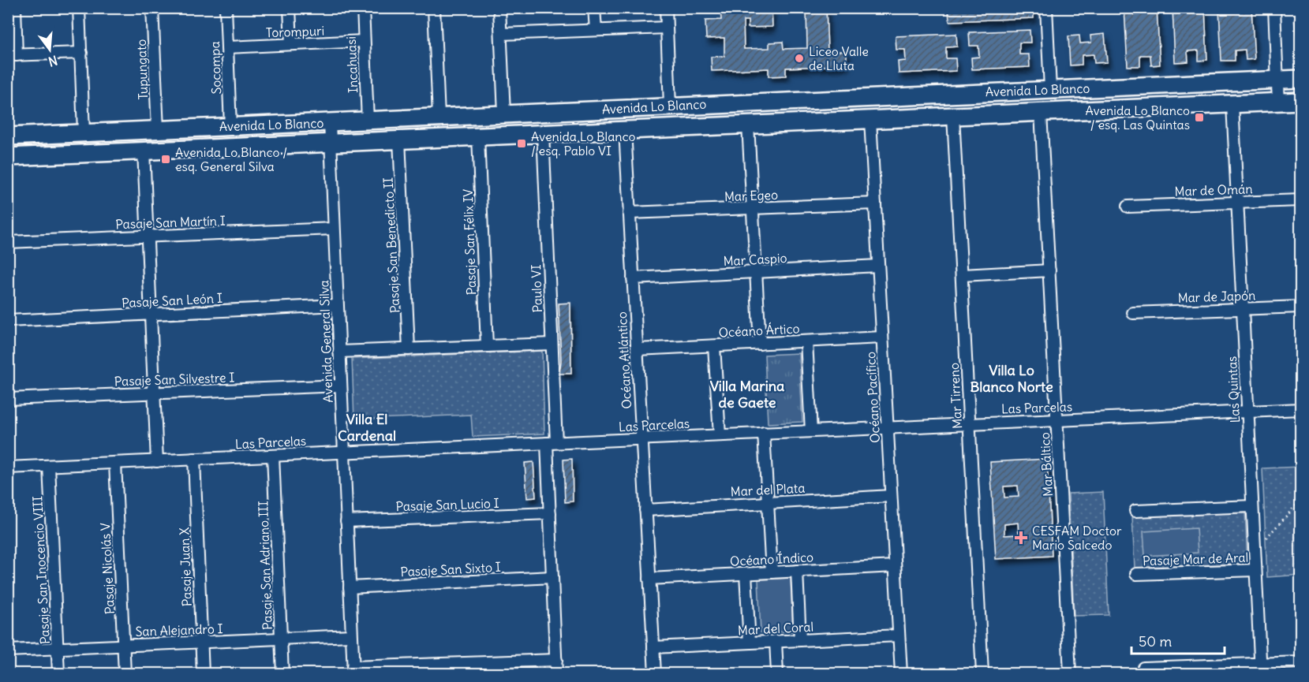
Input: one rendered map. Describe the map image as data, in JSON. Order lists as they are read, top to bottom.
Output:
{
  "streets": {
    "main road": ["Avenida Lo Blanco"],
    "street": [
      "Torompuri",
      "Incahuasi",
      "Socompa",
      "Tupungato",
      "Mar de Omán",
      "Mar Egeo",
      "Pasaje San Martín I",
      "Pasaje San Félix IV",
      "Pasaje San Benedicto II",
      "Mar Caspio",
      "Paulo VI",
      "Mar de Japón",
      "Pasaje San León I",
      "Océano Ártico",
      "Avenida General Silva",
      "Océano Atlántico",
      "Pasaje San Silvestre I",
      "Las Quintas",
      "Mar Tirreno",
      "Océano Pacífico",
      "Las Parcelas",
      "Mar Báltico",
      "Mar del Plata",
      "Pasaje San Lucio I",
      "Océano Índico",
      "Pasaje Mar de Aral",
      "Pasaje San Adriano III",
      "Pasaje Juan X",
      "Pasaje Nicolás V",
      "Pasaje San Sixto I",
      "Pasaje San Inocencio VIII",
      "Mar del Coral",
      "San Alejandro I"
    ]
  },
  "crossings": [
    ["Torompuri", "Incahuasi"],
    ["Torompuri", "Socompa"],
    ["Incahuasi", "Avenida Lo Blanco"],
    ["Socompa", "Avenida Lo Blanco"],
    ["Tupungato", "Avenida Lo Blanco"],
    ["Avenida Lo Blanco", "Pasaje San Félix IV"],
    ["Avenida Lo Blanco", "Pasaje San Benedicto II"],
    ["Avenida Lo Blanco", "Paulo VI"],
    ["Avenida Lo Blanco", "Avenida General Silva"],
    ["Avenida Lo Blanco", "Océano Atlántico"],
    ["Avenida Lo Blanco", "Las Quintas"],
    ["Avenida Lo Blanco", "Mar Tirreno"],
    ["Avenida Lo Blanco", "Océano Pacífico"],
    ["Avenida Lo Blanco", "Mar Báltico"],
    ["Mar de Omán", "Las Quintas"],
    ["Mar Egeo", "Océano Atlántico"],
    ["Mar Egeo", "Océano Pacífico"],
    ["Pasaje San Martín I", "Avenida General Silva"],
    ["Mar Caspio", "Océano Atlántico"],
    ["Mar Caspio", "Océano Pacífico"],
    ["Paulo VI", "Las Parcelas"],
    ["Paulo VI", "Pasaje San Lucio I"],
    ["Paulo VI", "Pasaje San Sixto I"],
    ["Mar de Japón", "Las Quintas"],
    ["Pasaje San León I", "Avenida General Silva"],
    ["Océano Ártico", "Océano Atlántico"],
    ["Océano Ártico", "Océano Pacífico"],
    ["Avenida General Silva", "Pasaje San Silvestre I"],
    ["Avenida General Silva", "Las Parcelas"],
    ["Avenida General Silva", "Pasaje San Lucio I"],
    ["Avenida General Silva", "Pasaje San Sixto I"],
    ["Avenida General Silva", "San Alejandro I"],
    ["Océano Atlántico", "Las Parcelas"],
    ["Océano Atlántico", "Mar del Plata"],
    ["Océano Atlántico", "Océano Índico"],
    ["Océano Atlántico", "Mar del Coral"],
    ["Las Quintas", "Las Parcelas"],
    ["Las Quintas", "Pasaje Mar de Aral"],
    ["Mar Tirreno", "Las Parcelas"],
    ["Océano Pacífico", "Las Parcelas"],
    ["Océano Pacífico", "Mar del Plata"],
    ["Océano Pacífico", "Océano Índico"],
    ["Océano Pacífico", "Mar del Coral"],
    ["Las Parcelas", "Mar Báltico"],
    ["Las Parcelas", "Pasaje San Adriano III"],
    ["Las Parcelas", "Pasaje Juan X"],
    ["Las Parcelas", "Pasaje Nicolás V"],
    ["Las Parcelas", "Pasaje San Inocencio VIII"],
    ["Pasaje San Adriano III", "San Alejandro I"],
    ["Pasaje Juan X", "San Alejandro I"],
    ["Pasaje Nicolás V", "San Alejandro I"],
    ["Pasaje San Inocencio VIII", "San Alejandro I"]
  ],
  "districts": ["Villa Lo Blanco Norte", "Villa Marina de Gaete", "Villa El Cardenal"],
  "places": {
    "other": ["Liceo Valle de Lluta"],
    "transit": ["Avenida Lo Blanco / esq. Las Quintas", "Avenida Lo Blanco / esq. Pablo VI", "Avenida Lo Blanco / esq. General Silva"],
    "health": ["CESFAM Doctor Mario Salcedo"]
  },
  "scale_bar": "50 m",
  "north": "bottom"
}
